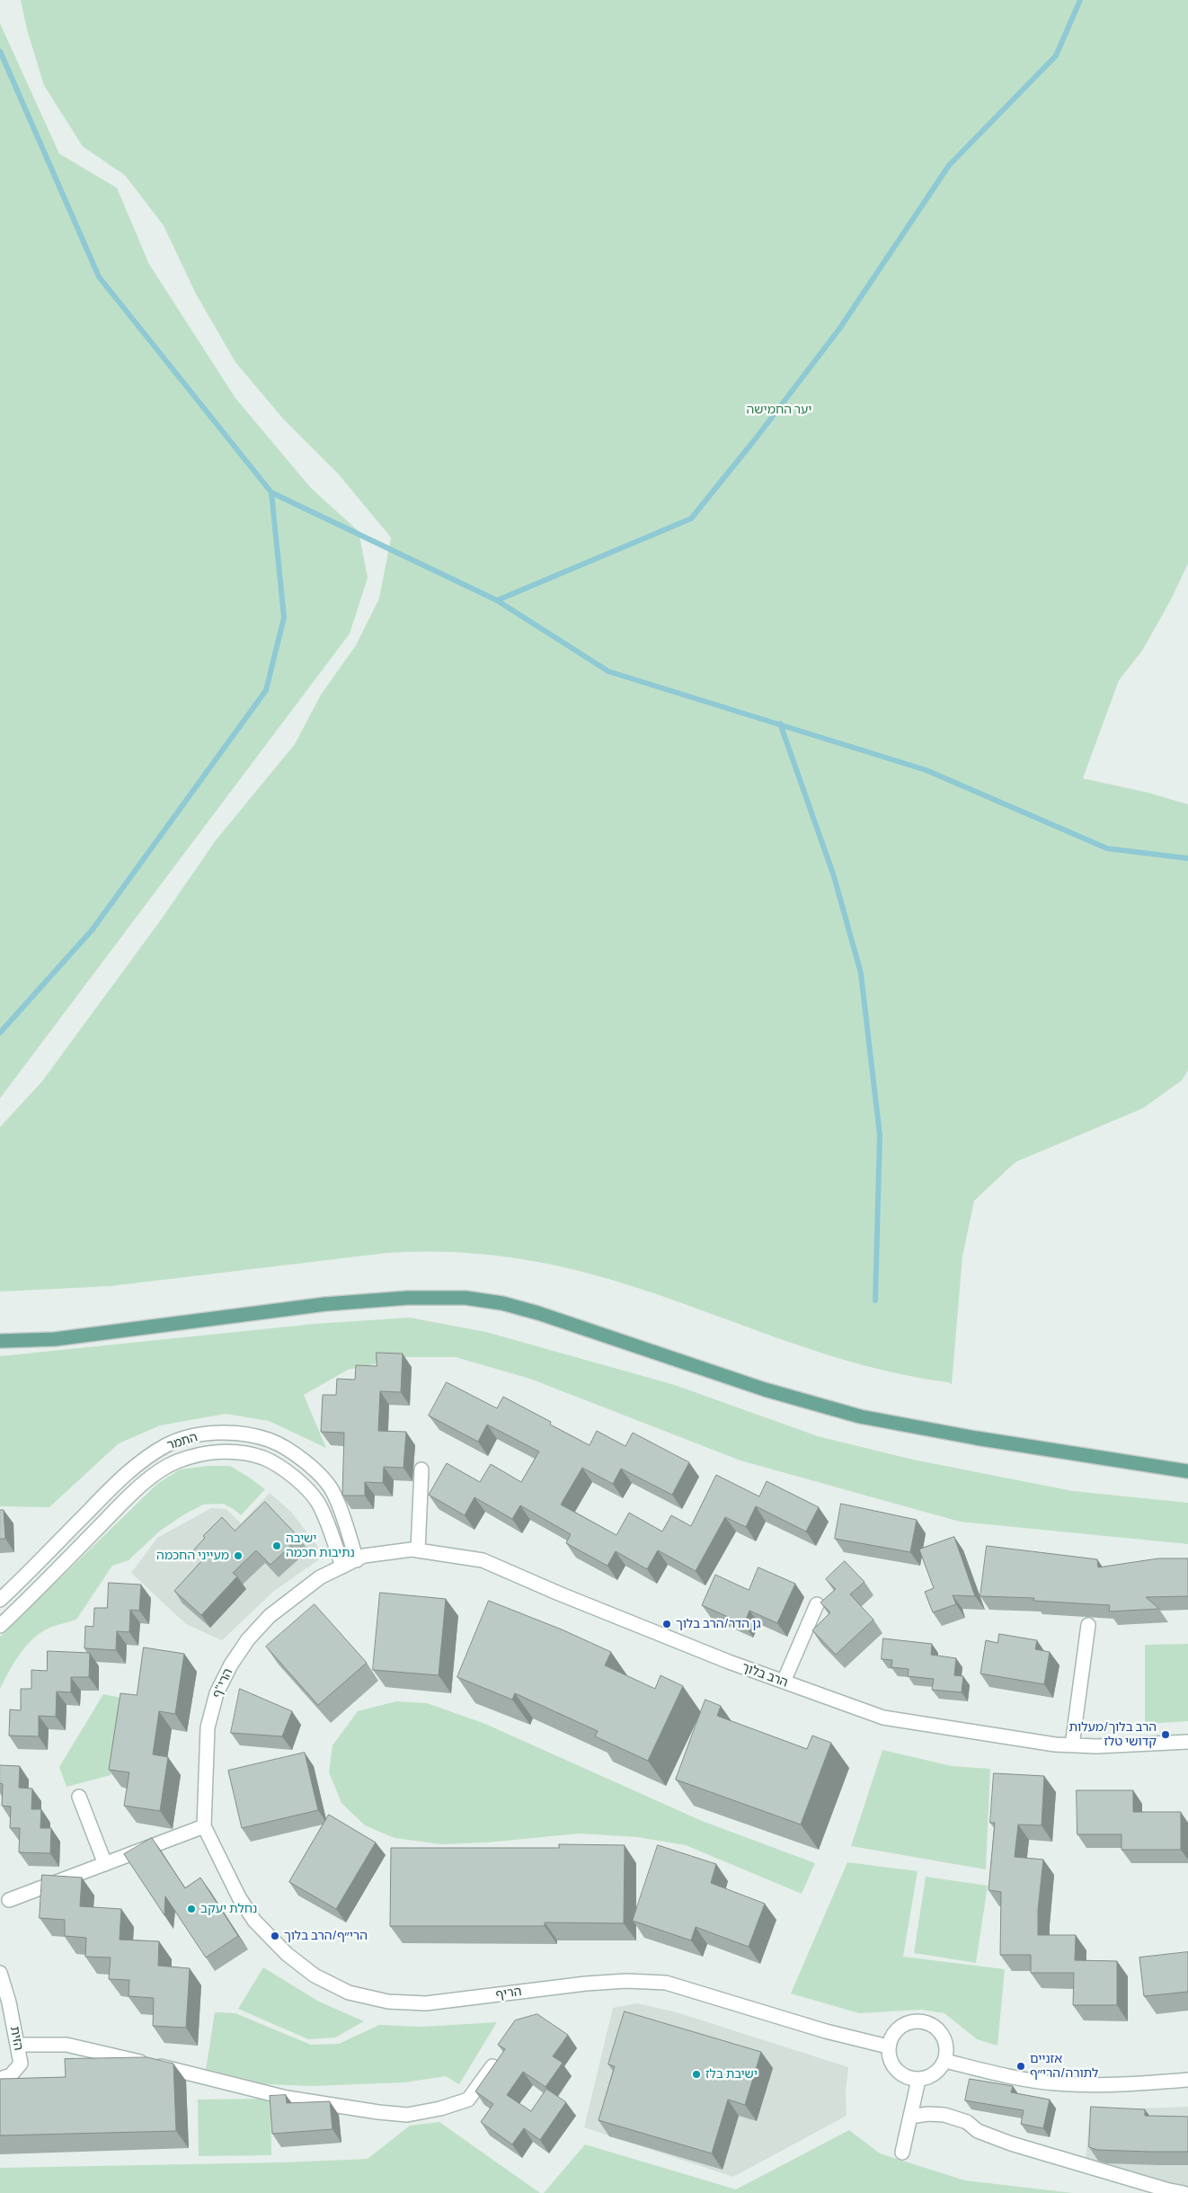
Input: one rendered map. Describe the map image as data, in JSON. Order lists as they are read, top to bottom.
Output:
{
  "streets": {
    "street": [
      "התמר",
      "הרב בלוך",
      "הרי\"ף",
      "הריף",
      "הזית"
    ]
  },
  "crossings": [
    ["התמר", "הרב בלוך"],
    ["התמר", "הרי\"ף"],
    ["הרב בלוך", "הרי\"ף"],
    ["הרי\"ף", "הריף"]
  ],
  "parks": ["יער החמישה"],
  "places": [
    "ישיבה נתיבות חכמה",
    "מעייני החכמה",
    "גן הדר/הרב בלוך",
    "הרב בלוך/מעלות קדושי טלז",
    "נחלת יעקב",
    "הרי״ף/הרב בלוך",
    "אזניים לתורה/הרי״ף",
    "ישיבת בלז"
  ]
}
